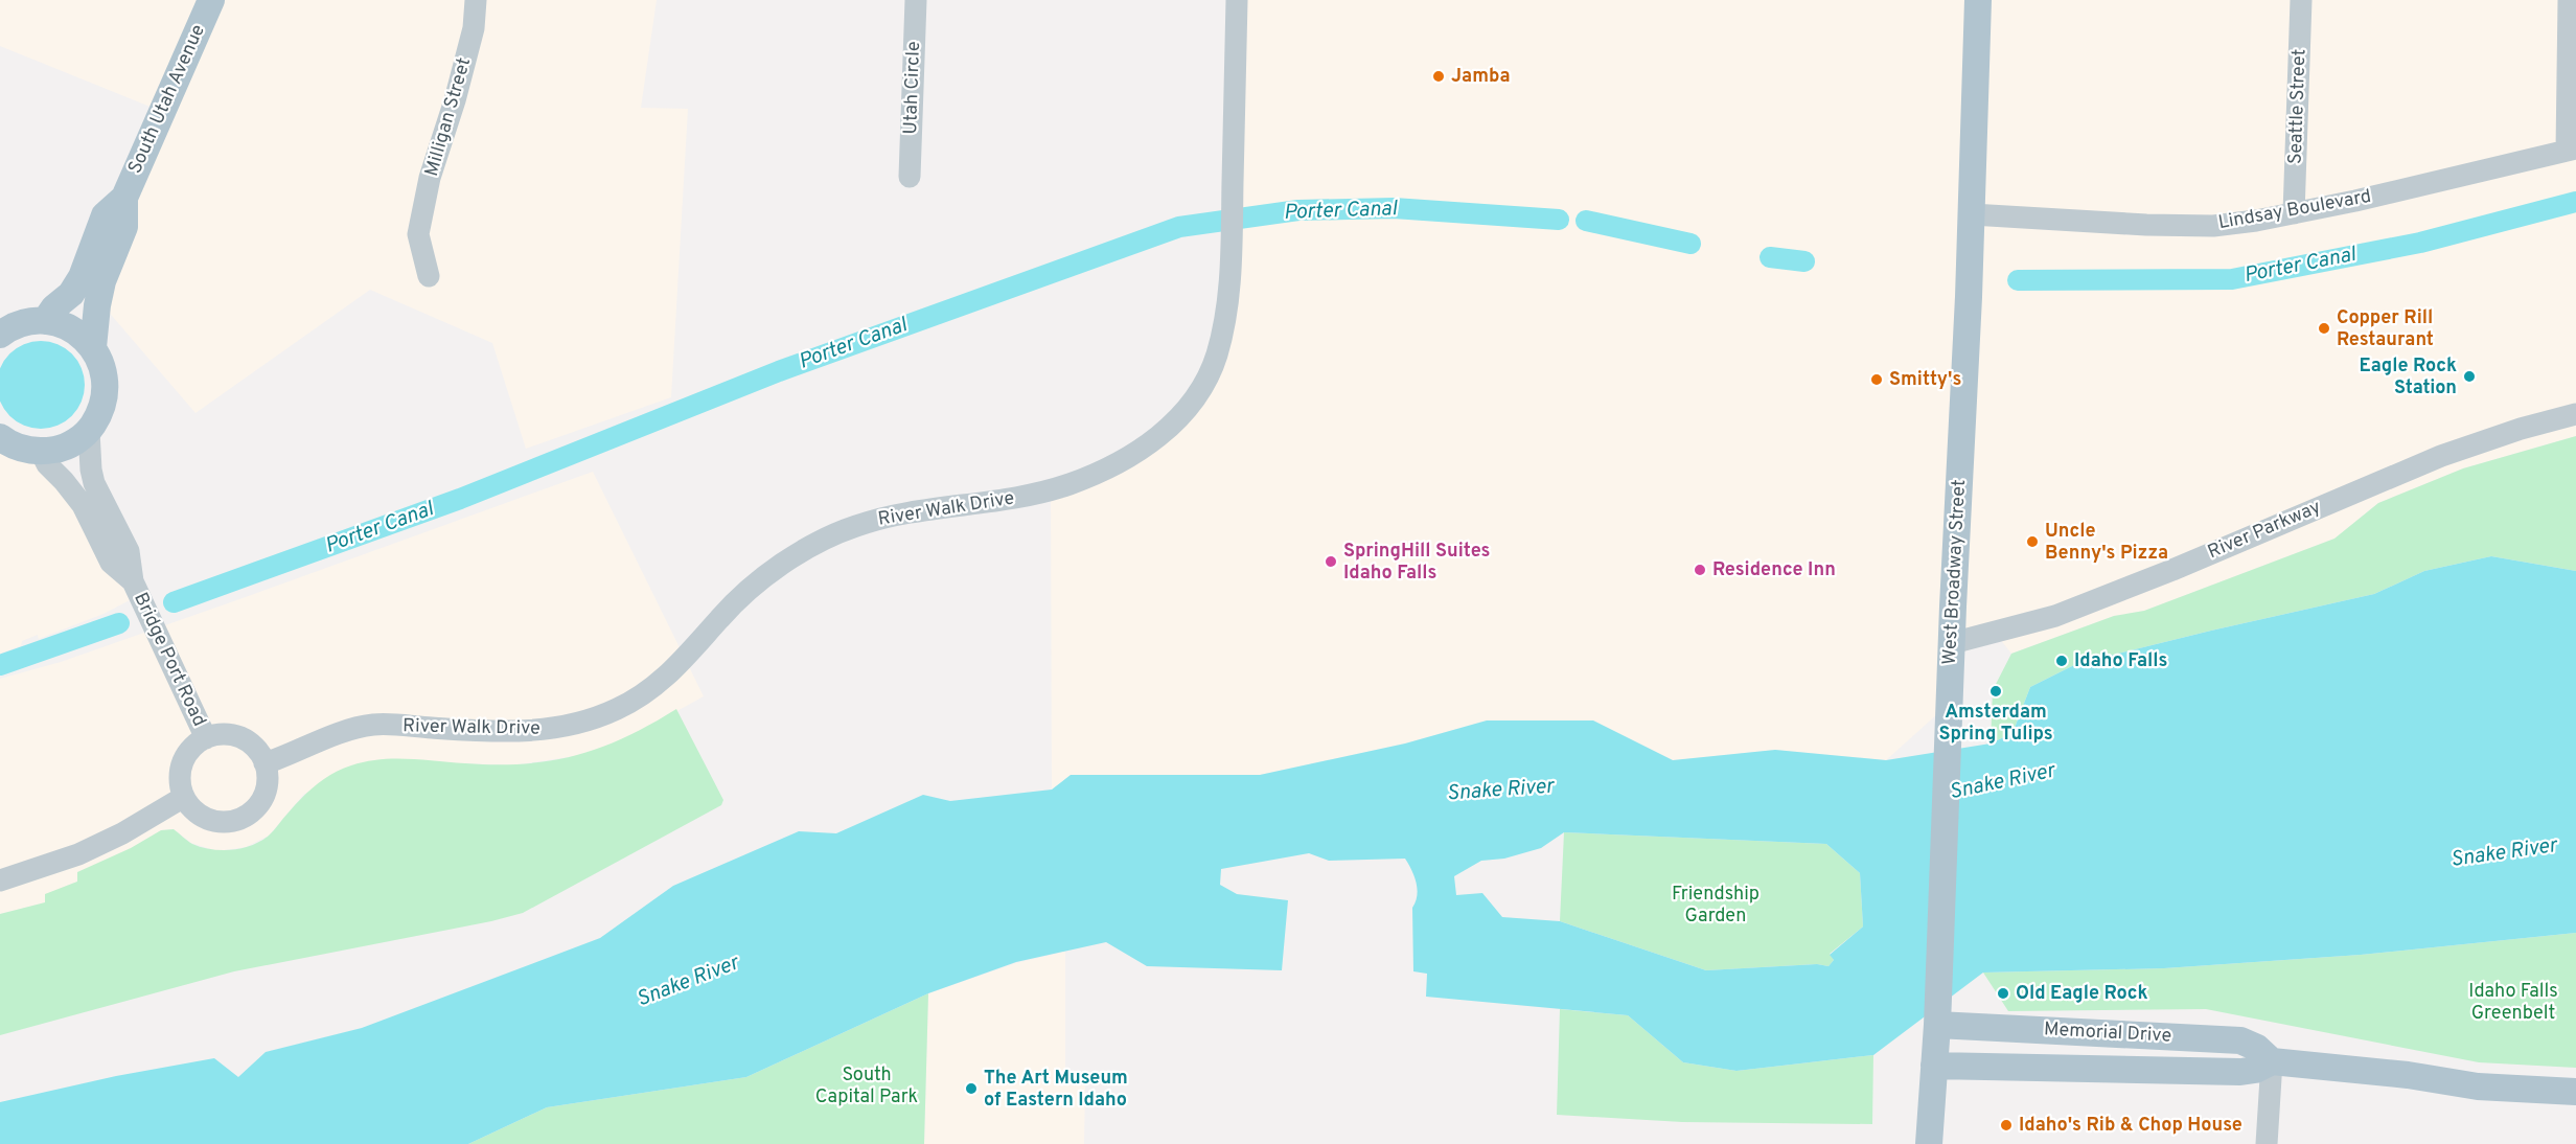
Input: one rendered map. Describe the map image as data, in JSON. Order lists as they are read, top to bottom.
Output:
{
  "streets": {
    "main road": ["South Utah Avenue", "West Broadway Street", "Memorial Drive"],
    "street": [
      "Utah Circle",
      "Seattle Street",
      "Milligan Street",
      "Lindsay Boulevard",
      "River Walk Drive",
      "River Parkway",
      "Bridge Port Road"
    ]
  },
  "crossings": [
    ["South Utah Avenue", "Bridge Port Road"],
    ["Seattle Street", "Lindsay Boulevard"],
    ["Lindsay Boulevard", "West Broadway Street"],
    ["River Walk Drive", "Bridge Port Road"],
    ["River Parkway", "West Broadway Street"],
    ["West Broadway Street", "Memorial Drive"]
  ],
  "water": ["Porter Canal", "Snake River"],
  "parks": ["Friendship Garden", "Idaho Falls Greenbelt", "South Capital Park"],
  "places": [
    "Jamba",
    "Copper Rill Restaurant",
    "Eagle Rock Station",
    "Smitty's",
    "Uncle Benny's Pizza",
    "SpringHill Suites Idaho Falls",
    "Residence Inn",
    "Idaho Falls",
    "Amsterdam Spring Tulips",
    "Old Eagle Rock",
    "The Art Museum of Eastern Idaho",
    "Idaho's Rib & Chop House"
  ]
}
